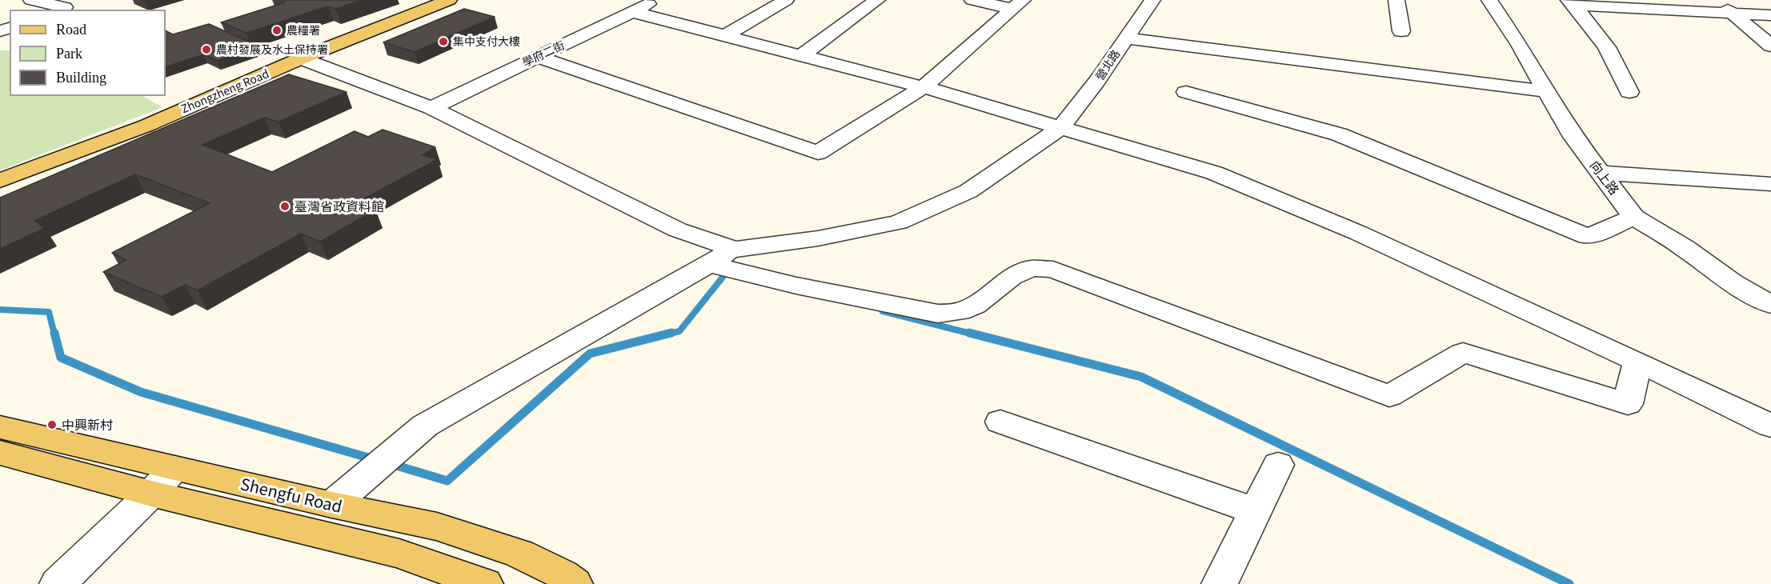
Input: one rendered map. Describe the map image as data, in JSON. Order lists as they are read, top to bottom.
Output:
{
  "streets": {
    "main road": ["Zhongzheng Road", "Shengfu Road"],
    "street": ["學府二街", "營北路", "向上路"]
  },
  "places": [
    "農糧署",
    "集中支付大樓",
    "農村發展及水土保持署",
    "臺灣省政資料館",
    "中興新村"
  ],
  "legend": ["Road", "Park", "Building"]
}
